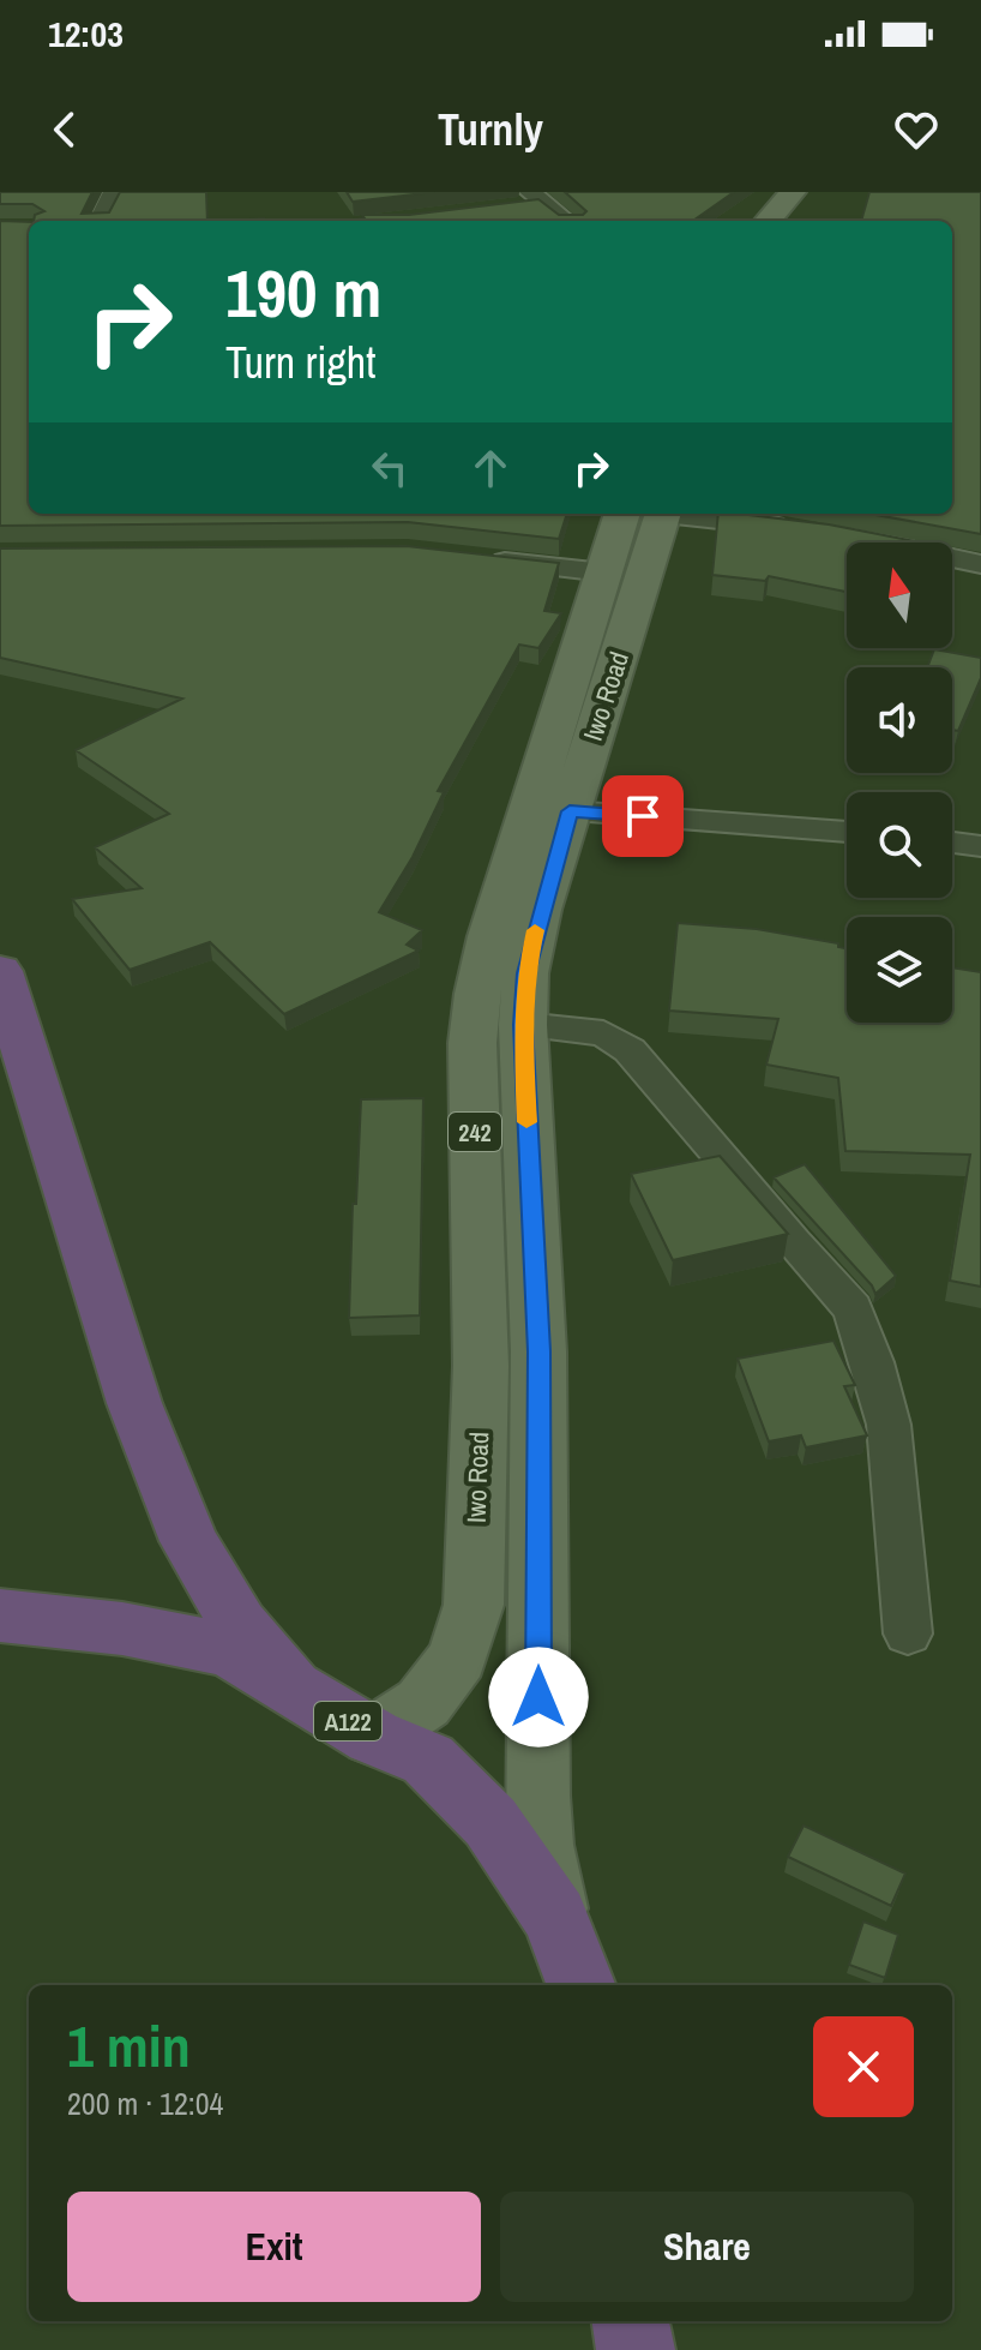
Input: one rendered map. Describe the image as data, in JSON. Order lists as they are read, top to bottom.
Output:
{
  "streets": {
    "highway": ["A122"],
    "main road": ["Iwo Road", "242"]
  },
  "crossings": [
    ["Iwo Road", "A122"]
  ],
  "north": "top",
  "page": {
    "status": "12:03",
    "header": "Turnly",
    "turn": ["190 m", "Turn right"],
    "heading": ["1 min", "200 m · 12:04"],
    "buttons": ["Exit", "Share"]
  }
}
